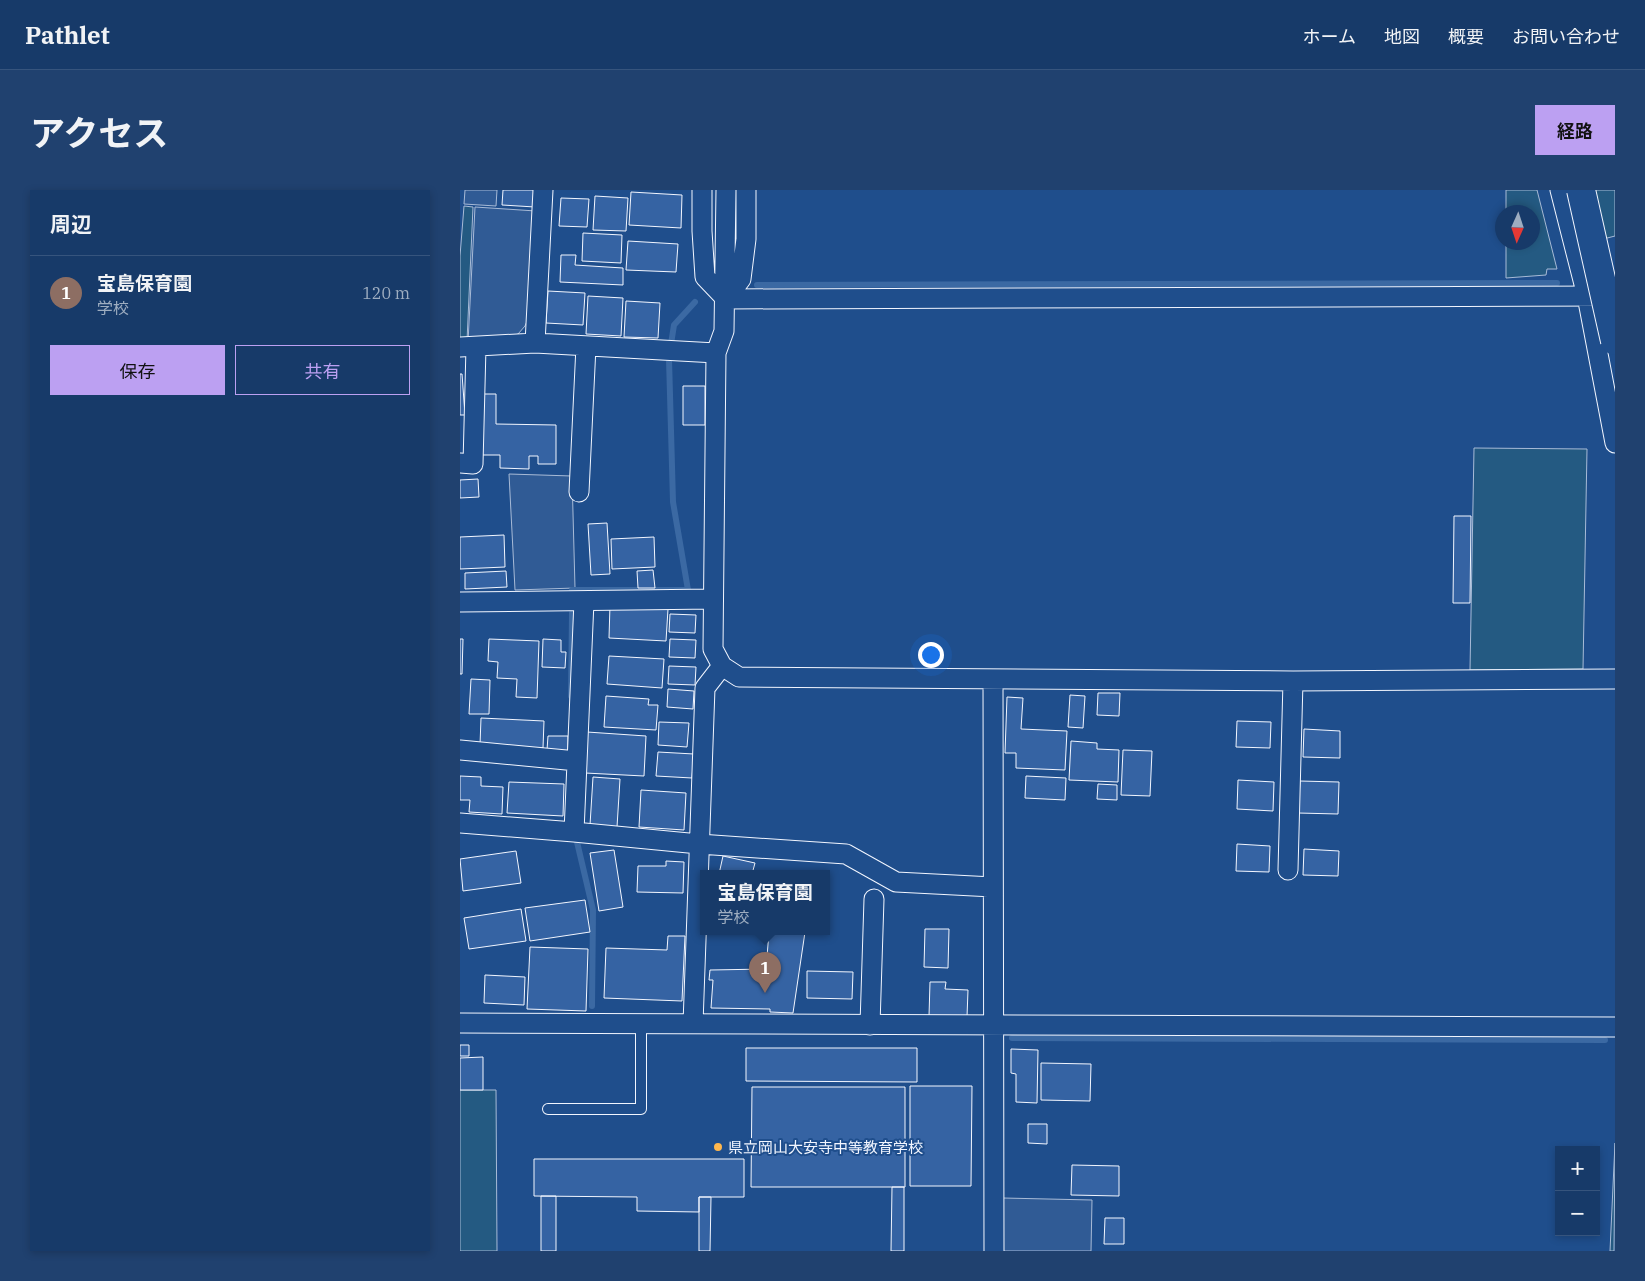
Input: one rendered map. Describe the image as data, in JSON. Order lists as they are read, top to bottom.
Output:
{
  "places": ["県立岡山大安寺中等教育学校"],
  "north": "bottom",
  "page": {
    "header": "Pathlet",
    "nav": [
      "ホーム",
      "地図",
      "概要",
      "お問い合わせ"
    ],
    "title": "アクセス",
    "buttons": [
      "経路",
      ["保存", "共有"]
    ],
    "heading": "周辺",
    "list": [
      {
        "mark": "1",
        "name": "宝島保育園",
        "note": "学校",
        "value": "120 m"
      }
    ],
    "popup": ["宝島保育園", "学校"],
    "pins": "1",
    "map_buttons": ["+", "−"]
  }
}
